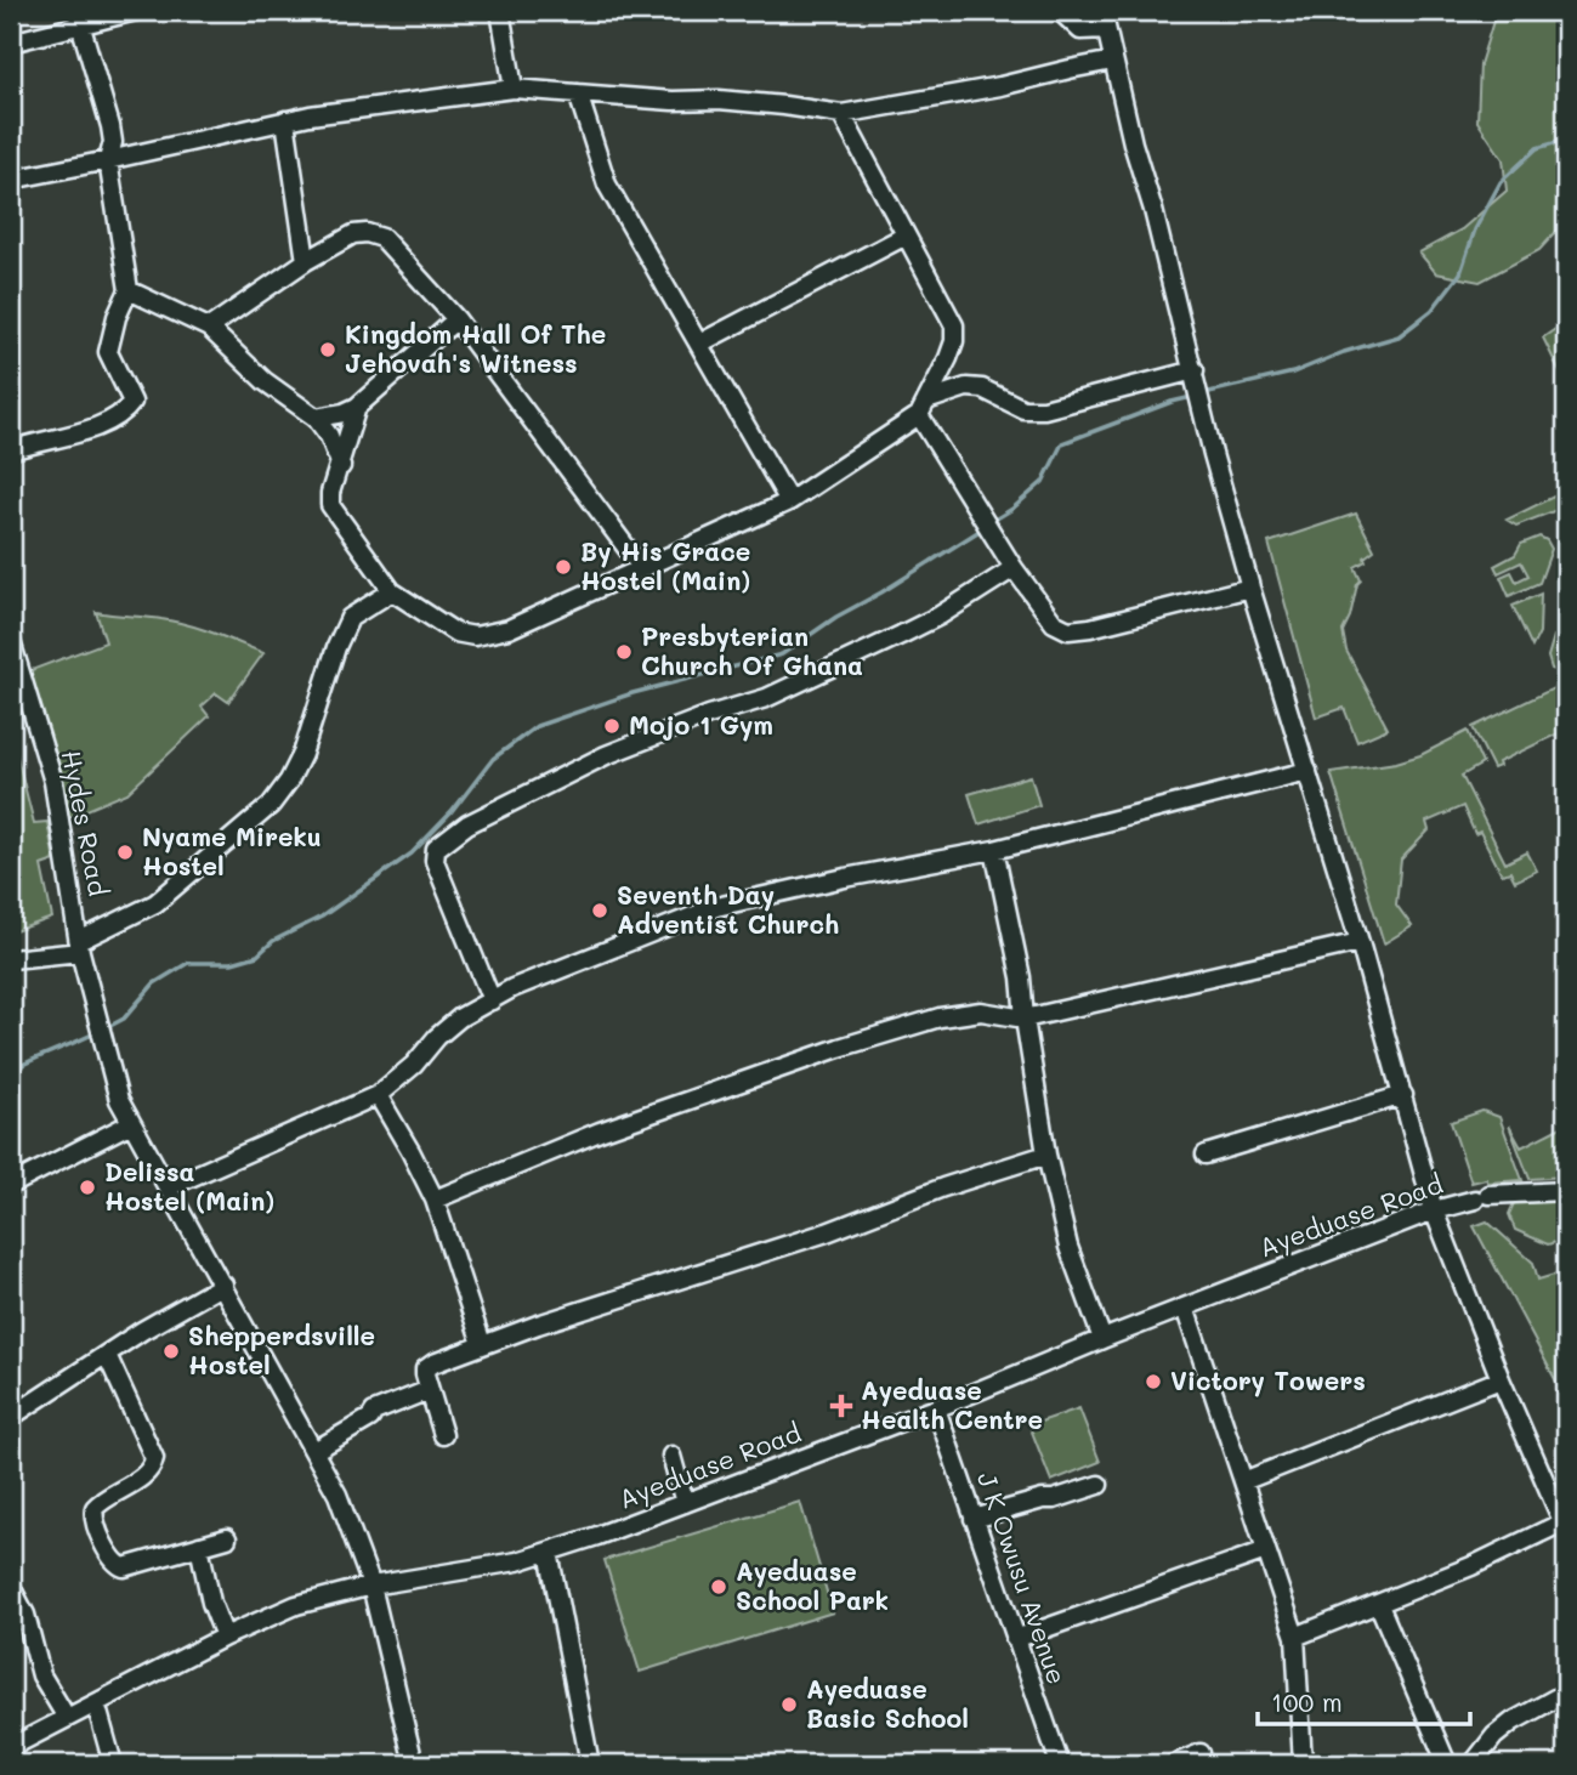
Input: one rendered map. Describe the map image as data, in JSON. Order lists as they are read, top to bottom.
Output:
{
  "streets": {
    "street": ["Hydes Road", "Ayeduase Road", "J K Owusu Avenue"]
  },
  "crossings": [
    ["Hydes Road", "Ayeduase Road"],
    ["Ayeduase Road", "J K Owusu Avenue"]
  ],
  "places": {
    "other": [
      "Kingdom Hall Of The Jehovah's Witness",
      "By His Grace Hostel (Main)",
      "Presbyterian Church Of Ghana",
      "Mojo 1 Gym",
      "Nyame Mireku Hostel",
      "Seventh Day Adventist Church",
      "Delissa Hostel (Main)",
      "Shepperdsville Hostel",
      "Victory Towers",
      "Ayeduase School Park",
      "Ayeduase Basic School"
    ],
    "health": ["Ayeduase Health Centre"]
  },
  "scale_bar": "100 m"
}
